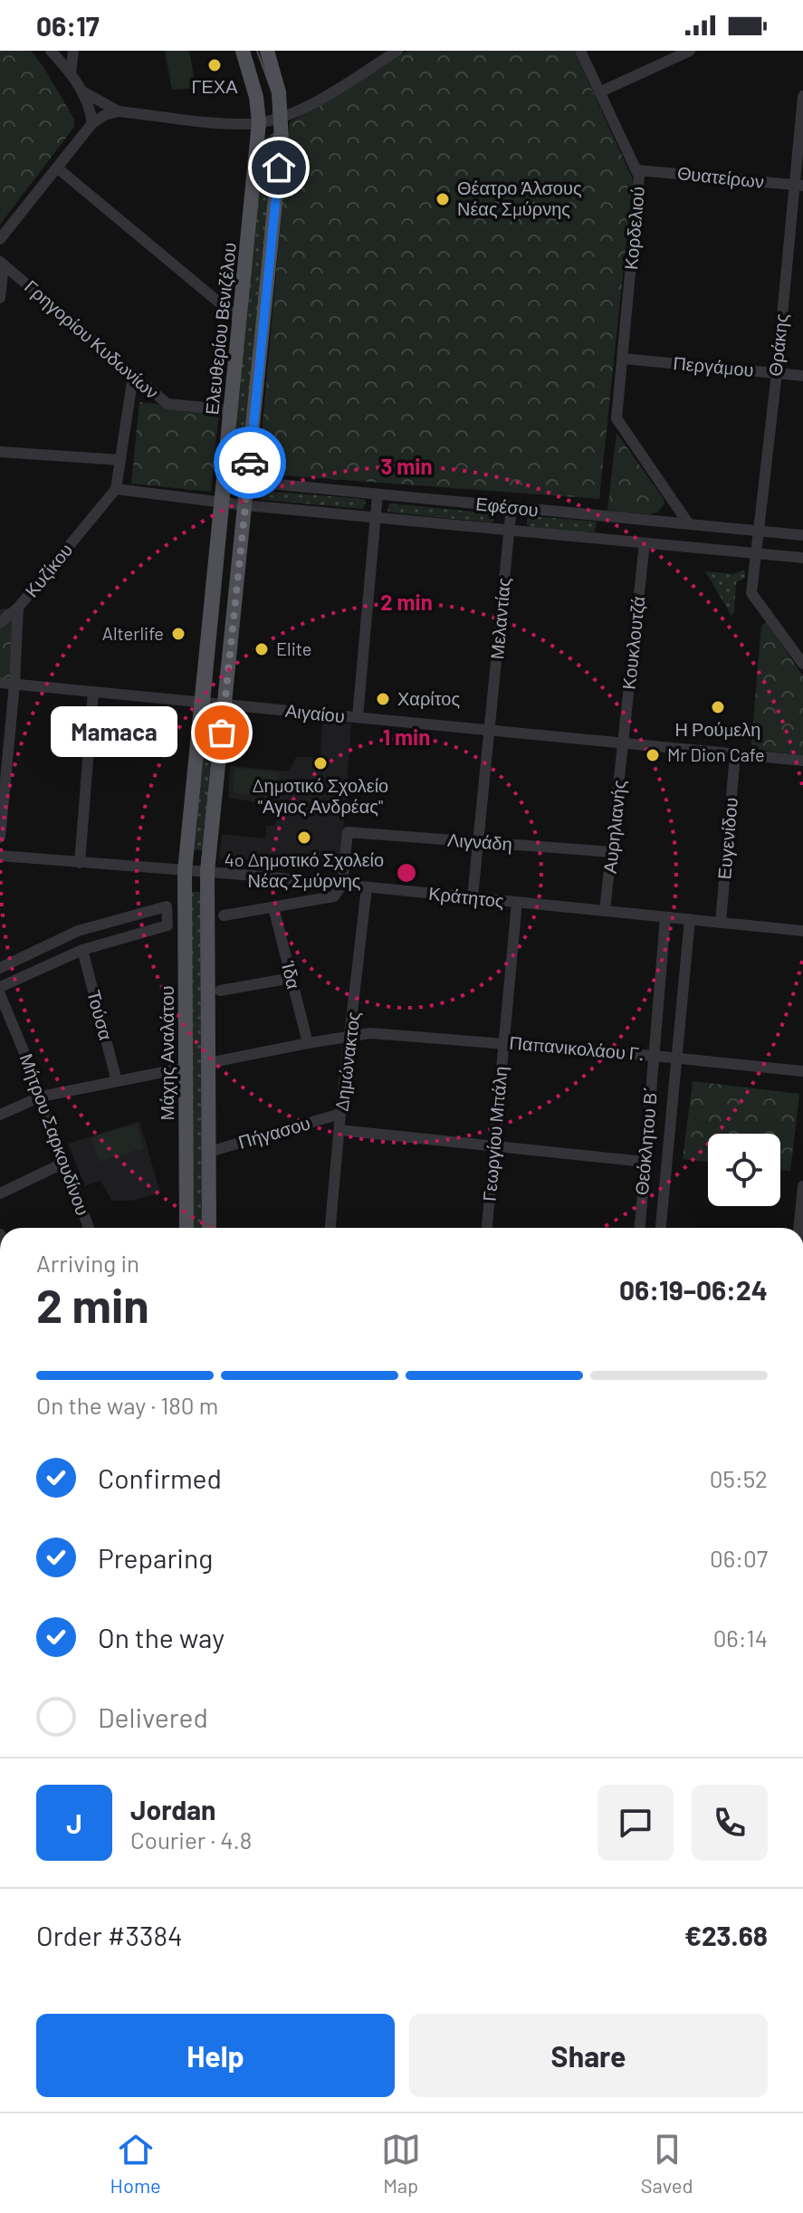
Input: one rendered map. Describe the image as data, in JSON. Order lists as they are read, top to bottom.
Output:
{
  "streets": {
    "main road": ["Ελευθερίου Βενιζέλου", "Μάχης Αναλάτου"],
    "street": [
      "Θυατείρων",
      "Κορδελιού",
      "Γρηγορίου Κυδωνίων",
      "Θράκης",
      "Περγάμου",
      "Εφέσου",
      "Κυζίκου",
      "Μελαντίας",
      "Κουκλουτζά",
      "Αιγαίου",
      "Αυρηλιανής",
      "Ευγενίδου",
      "Λιγνάδη",
      "Κράτητος",
      "Ίδα",
      "Τούσα",
      "Παπανικολάου Γ.",
      "Δημώνακτος",
      "Πήγασου",
      "Γεωργίου Μπάλη",
      "Μήτρου Σαρκουδίνου",
      "Θεόκλητου Β΄"
    ]
  },
  "crossings": [
    ["Θυατείρων", "Κορδελιού"],
    ["Θυατείρων", "Θράκης"],
    ["Κορδελιού", "Περγάμου"],
    ["Κορδελιού", "Εφέσου"],
    ["Ελευθερίου Βενιζέλου", "Γρηγορίου Κυδωνίων"],
    ["Ελευθερίου Βενιζέλου", "Εφέσου"],
    ["Ελευθερίου Βενιζέλου", "Αιγαίου"],
    ["Ελευθερίου Βενιζέλου", "Κράτητος"],
    ["Ελευθερίου Βενιζέλου", "Μάχης Αναλάτου"],
    ["Θράκης", "Περγάμου"],
    ["Θράκης", "Εφέσου"],
    ["Εφέσου", "Κυζίκου"],
    ["Εφέσου", "Μελαντίας"],
    ["Εφέσου", "Κουκλουτζά"],
    ["Κυζίκου", "Αιγαίου"],
    ["Μελαντίας", "Αιγαίου"],
    ["Μελαντίας", "Λιγνάδη"],
    ["Μελαντίας", "Κράτητος"],
    ["Κουκλουτζά", "Αιγαίου"],
    ["Κουκλουτζά", "Αυρηλιανής"],
    ["Αιγαίου", "Αυρηλιανής"],
    ["Αιγαίου", "Ευγενίδου"],
    ["Αυρηλιανής", "Λιγνάδη"],
    ["Αυρηλιανής", "Κράτητος"],
    ["Ευγενίδου", "Κράτητος"],
    ["Λιγνάδη", "Κράτητος"],
    ["Κράτητος", "Μάχης Αναλάτου"],
    ["Κράτητος", "Δημώνακτος"],
    ["Κράτητος", "Γεωργίου Μπάλη"],
    ["Κράτητος", "Θεόκλητου Β΄"],
    ["Ίδα", "Παπανικολάου Γ."],
    ["Παπανικολάου Γ.", "Δημώνακτος"],
    ["Παπανικολάου Γ.", "Γεωργίου Μπάλη"],
    ["Παπανικολάου Γ.", "Θεόκλητου Β΄"],
    ["Δημώνακτος", "Πήγασου"]
  ],
  "places": [
    "ΓΕΧΑ",
    "Θέατρο Άλσους Νέας Σμύρνης",
    "Alterlife",
    "Elite",
    "Χαρίτος",
    "Η Ρούμελη",
    "Mamaca",
    "Mr Dion Cafe",
    "Δημοτικό Σχολείο \"Αγιος Ανδρέας\"",
    "4o Δημοτικό Σχολείο Νέας Σμύρνης"
  ],
  "page": {
    "status": "06:17",
    "bubble": "Mamaca",
    "heading": ["2 min", "Arriving in", "06:19–06:24"],
    "panel": [
      "Jordan",
      "Courier · 4.8",
      "Order #3384",
      "€23.68"
    ],
    "bar": "On the way · 180 m",
    "list": [
      ["Confirmed", "05:52"],
      ["Preparing", "06:07"],
      ["On the way", "06:14"],
      "Delivered"
    ],
    "round": "J",
    "buttons": ["Help", "Share"],
    "tabs": ["Home", "Map", "Saved"]
  },
  "rings": ["3 min", "2 min", "1 min"]
}
